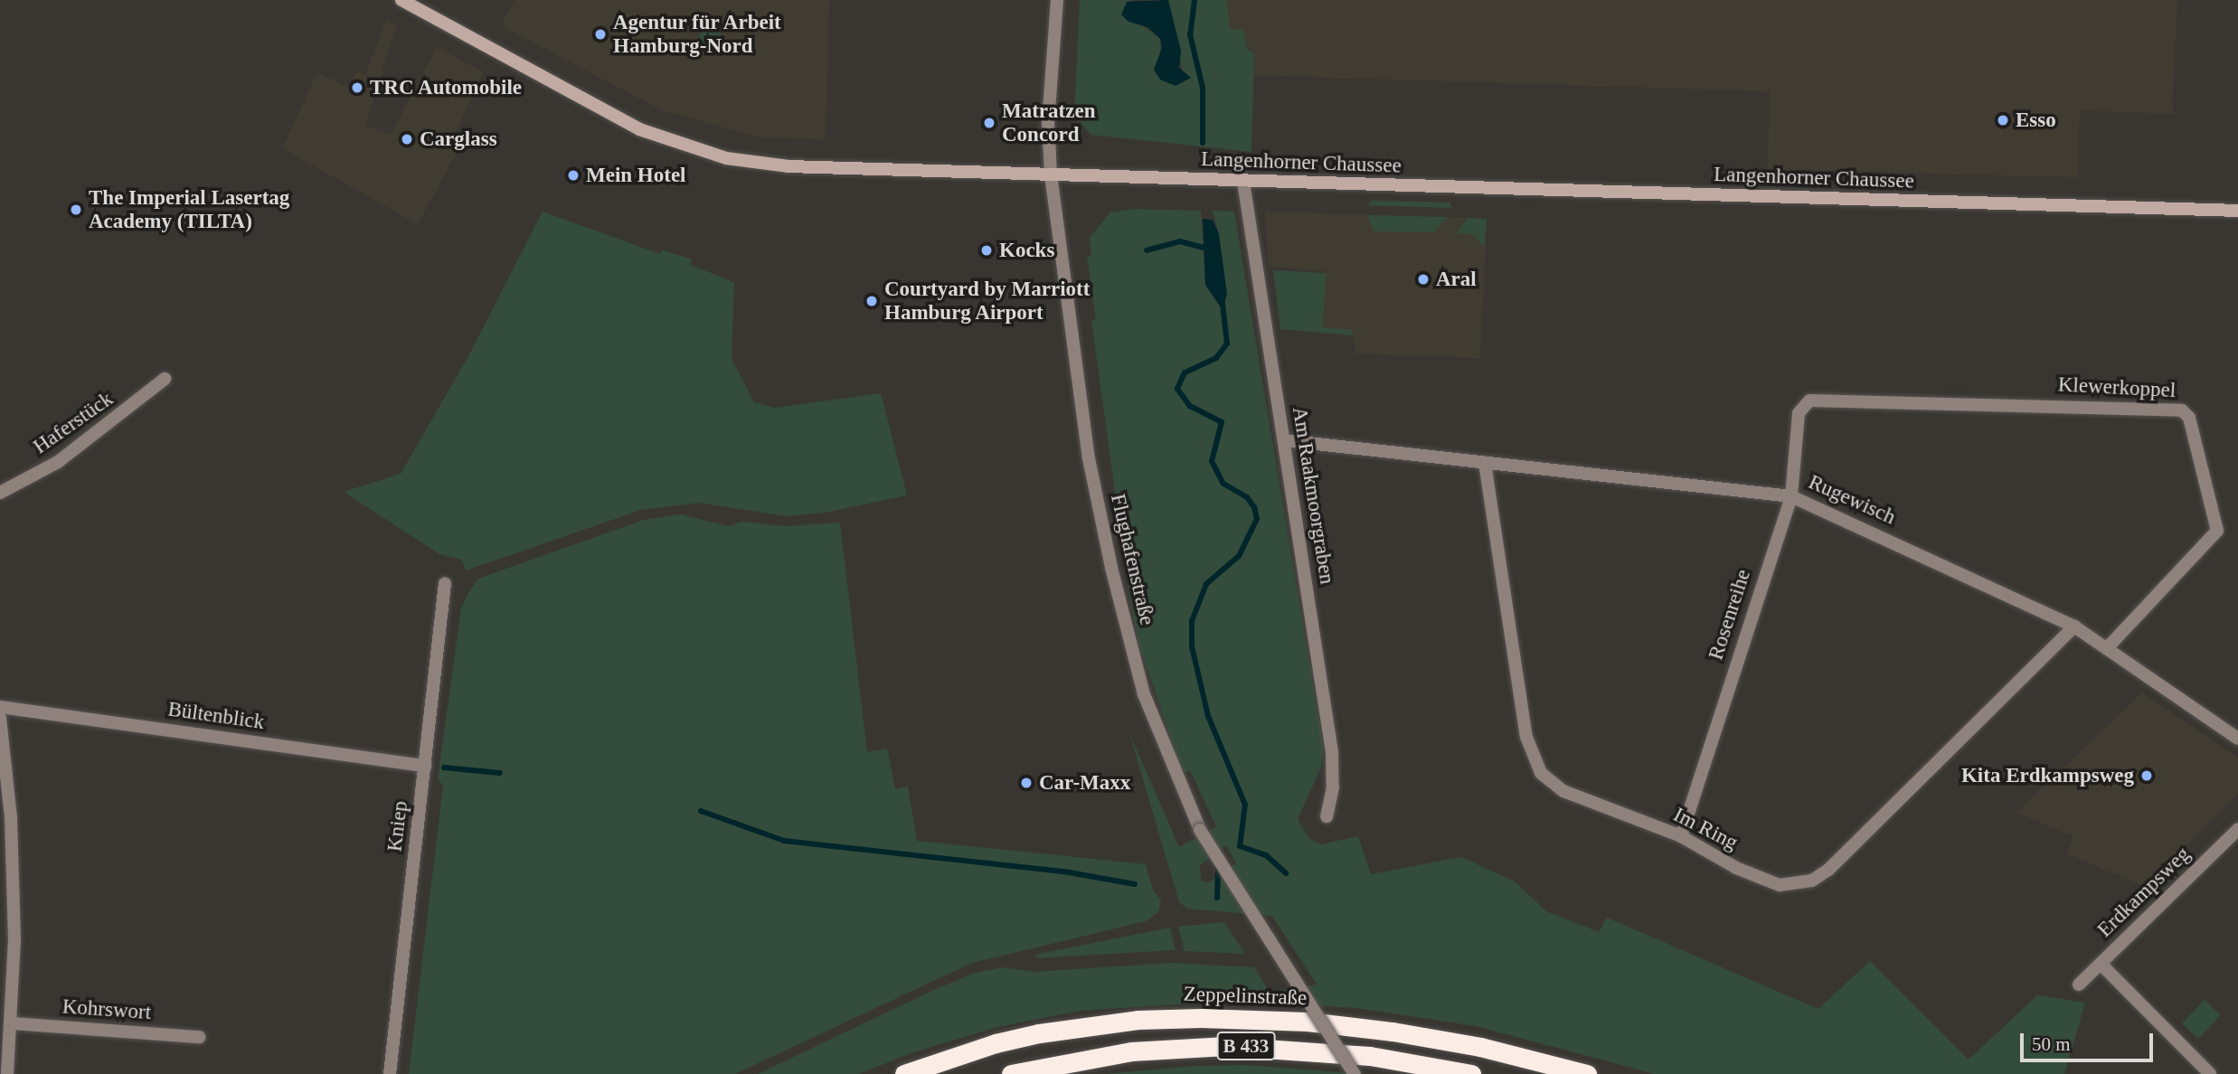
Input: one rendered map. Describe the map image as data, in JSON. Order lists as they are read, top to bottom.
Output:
{
  "streets": {
    "highway": ["Zeppelinstraße", "B 433"],
    "main road": ["Langenhorner Chaussee"],
    "street": [
      "Klewerkoppel",
      "Haferstück",
      "Am Raakmoorgraben",
      "Rugewisch",
      "Flughafenstraße",
      "Rosenreihe",
      "Bültenblick",
      "Kniep",
      "Im Ring",
      "Erdkampsweg",
      "Kohrswort"
    ]
  },
  "crossings": [
    ["Langenhorner Chaussee", "Am Raakmoorgraben"],
    ["Langenhorner Chaussee", "Flughafenstraße"],
    ["Klewerkoppel", "Rugewisch"],
    ["Klewerkoppel", "Rosenreihe"],
    ["Am Raakmoorgraben", "Rugewisch"],
    ["Rugewisch", "Rosenreihe"],
    ["Rugewisch", "Im Ring"],
    ["Rosenreihe", "Im Ring"],
    ["Bültenblick", "Kniep"]
  ],
  "places": [
    "Agentur für Arbeit Hamburg-Nord",
    "TRC Automobile",
    "Esso",
    "Matratzen Concord",
    "Carglass",
    "Mein Hotel",
    "The Imperial Lasertag Academy (TILTA)",
    "Kocks",
    "Aral",
    "Courtyard by Marriott Hamburg Airport",
    "Kita Erdkampsweg",
    "Car-Maxx"
  ],
  "scale_bar": "50 m"
}
